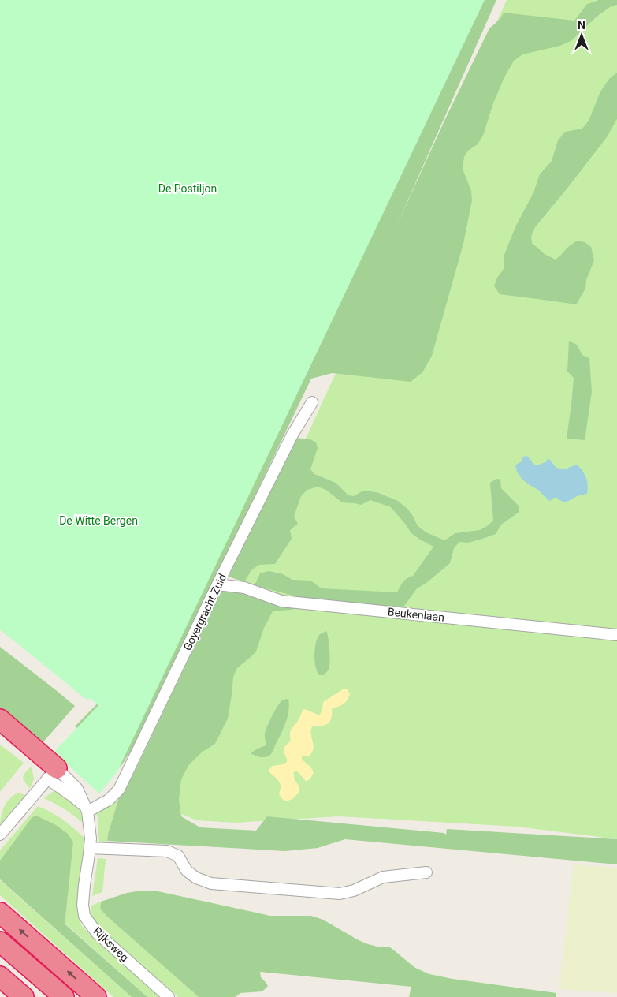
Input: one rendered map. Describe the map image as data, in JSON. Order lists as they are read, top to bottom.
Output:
{
  "streets": {
    "street": ["Goyergracht Zuid", "Beukenlaan", "Rijksweg"]
  },
  "crossings": [
    ["Goyergracht Zuid", "Beukenlaan"],
    ["Goyergracht Zuid", "Rijksweg"]
  ],
  "parks": ["De Postiljon", "De Witte Bergen"],
  "north": "top"
}
